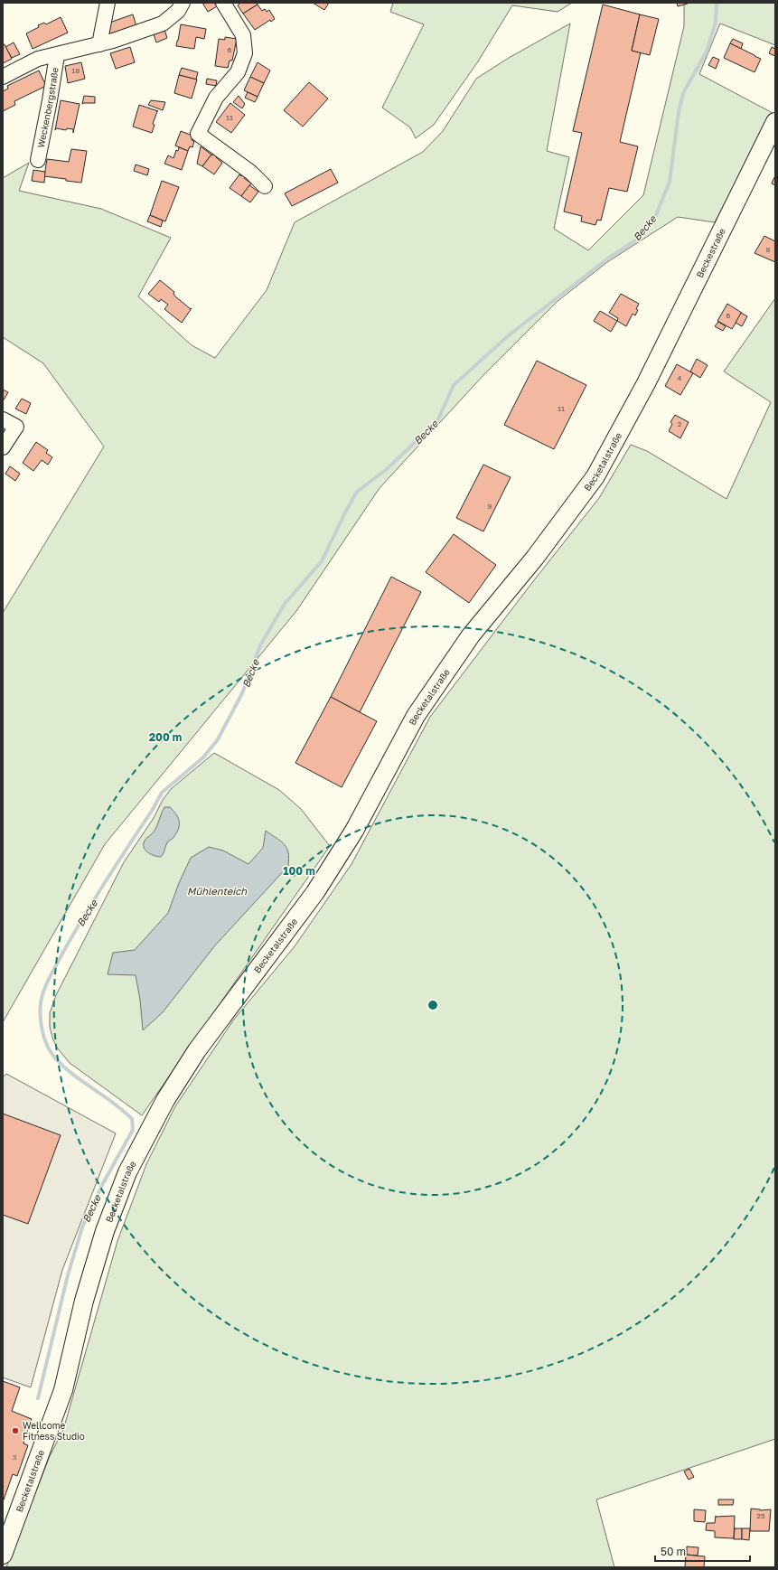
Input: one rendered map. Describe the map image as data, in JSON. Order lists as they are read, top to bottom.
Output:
{
  "streets": {
    "main road": ["Beckestraße", "Becketalstraße"],
    "street": ["Weckenbergstraße"]
  },
  "crossings": [
    ["Beckestraße", "Becketalstraße"]
  ],
  "water": ["Becke", "Mühlenteich"],
  "places": ["Wellcome Fitness Studio"],
  "house_numbers": [
    "6",
    "18",
    "11",
    "8",
    "6",
    "4",
    "11",
    "2",
    "9",
    "3",
    "25"
  ],
  "scale_bar": "50 m",
  "rings": ["200 m", "100 m"]
}
